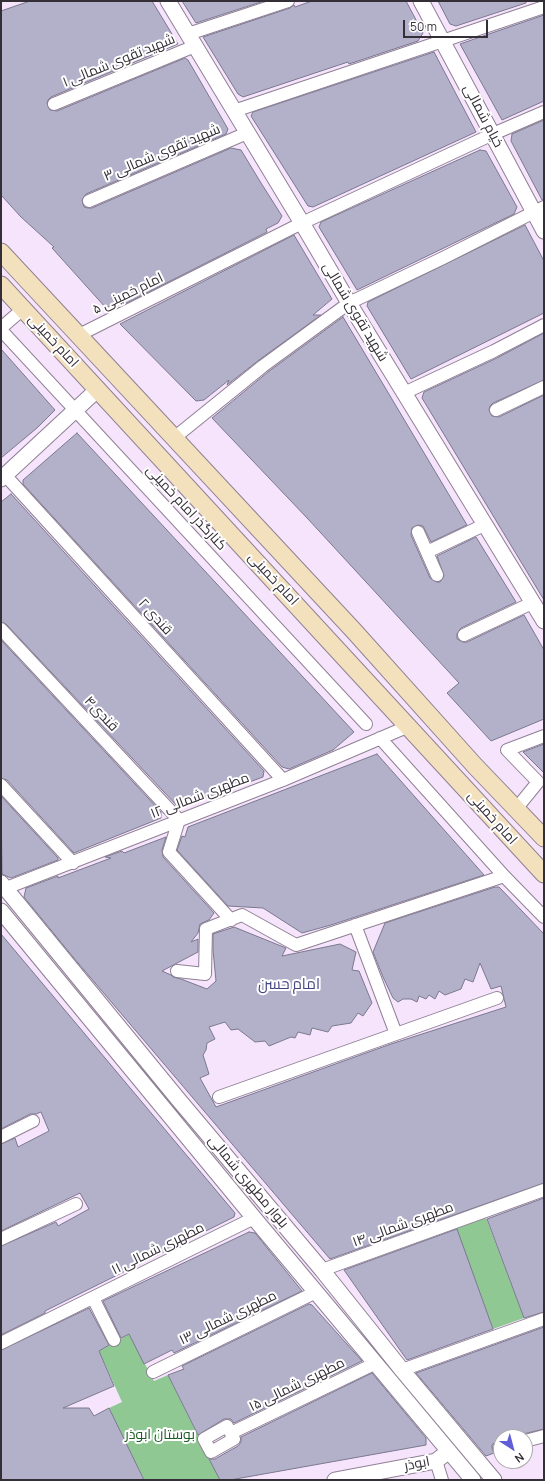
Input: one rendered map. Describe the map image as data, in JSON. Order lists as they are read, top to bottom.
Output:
{
  "streets": {
    "main road": ["امام خمینی"],
    "street": [
      "شهید تقوی شمالی ۱",
      "خیام شمالی",
      "شهید تقوی شمالی ۳",
      "امام خمینی ۵",
      "شهید تقوی شمالی",
      "کنارگذر امام خمینی",
      "قندی ۲",
      "قندی۴",
      "مطهری شمالی ۱۲",
      "بلوار مطهری شمالی",
      "مطهری شمالی ۱۴",
      "مطهری شمالی ۱۱",
      "مطهری شمالی ۱۳",
      "مطهری شمالی ۱۵",
      "ابوذر"
    ]
  },
  "crossings": [
    ["شهید تقوی شمالی ۱", "شهید تقوی شمالی"],
    ["خیام شمالی", "امام خمینی ۵"],
    ["شهید تقوی شمالی ۳", "شهید تقوی شمالی"],
    ["امام خمینی ۵", "شهید تقوی شمالی"],
    ["امام خمینی ۵", "امام خمینی"],
    ["امام خمینی", "مطهری شمالی ۱۲"],
    ["قندی ۲", "مطهری شمالی ۱۲"],
    ["قندی۴", "مطهری شمالی ۱۲"],
    ["مطهری شمالی ۱۲", "بلوار مطهری شمالی"],
    ["بلوار مطهری شمالی", "مطهری شمالی ۱۴"],
    ["بلوار مطهری شمالی", "مطهری شمالی ۱۱"],
    ["بلوار مطهری شمالی", "مطهری شمالی ۱۳"],
    ["بلوار مطهری شمالی", "مطهری شمالی ۱۵"],
    ["بلوار مطهری شمالی", "ابوذر"]
  ],
  "districts": ["امام حسن"],
  "parks": ["بوستان ابوذر"],
  "scale_bar": "50 m",
  "north": "bottom right"
}
